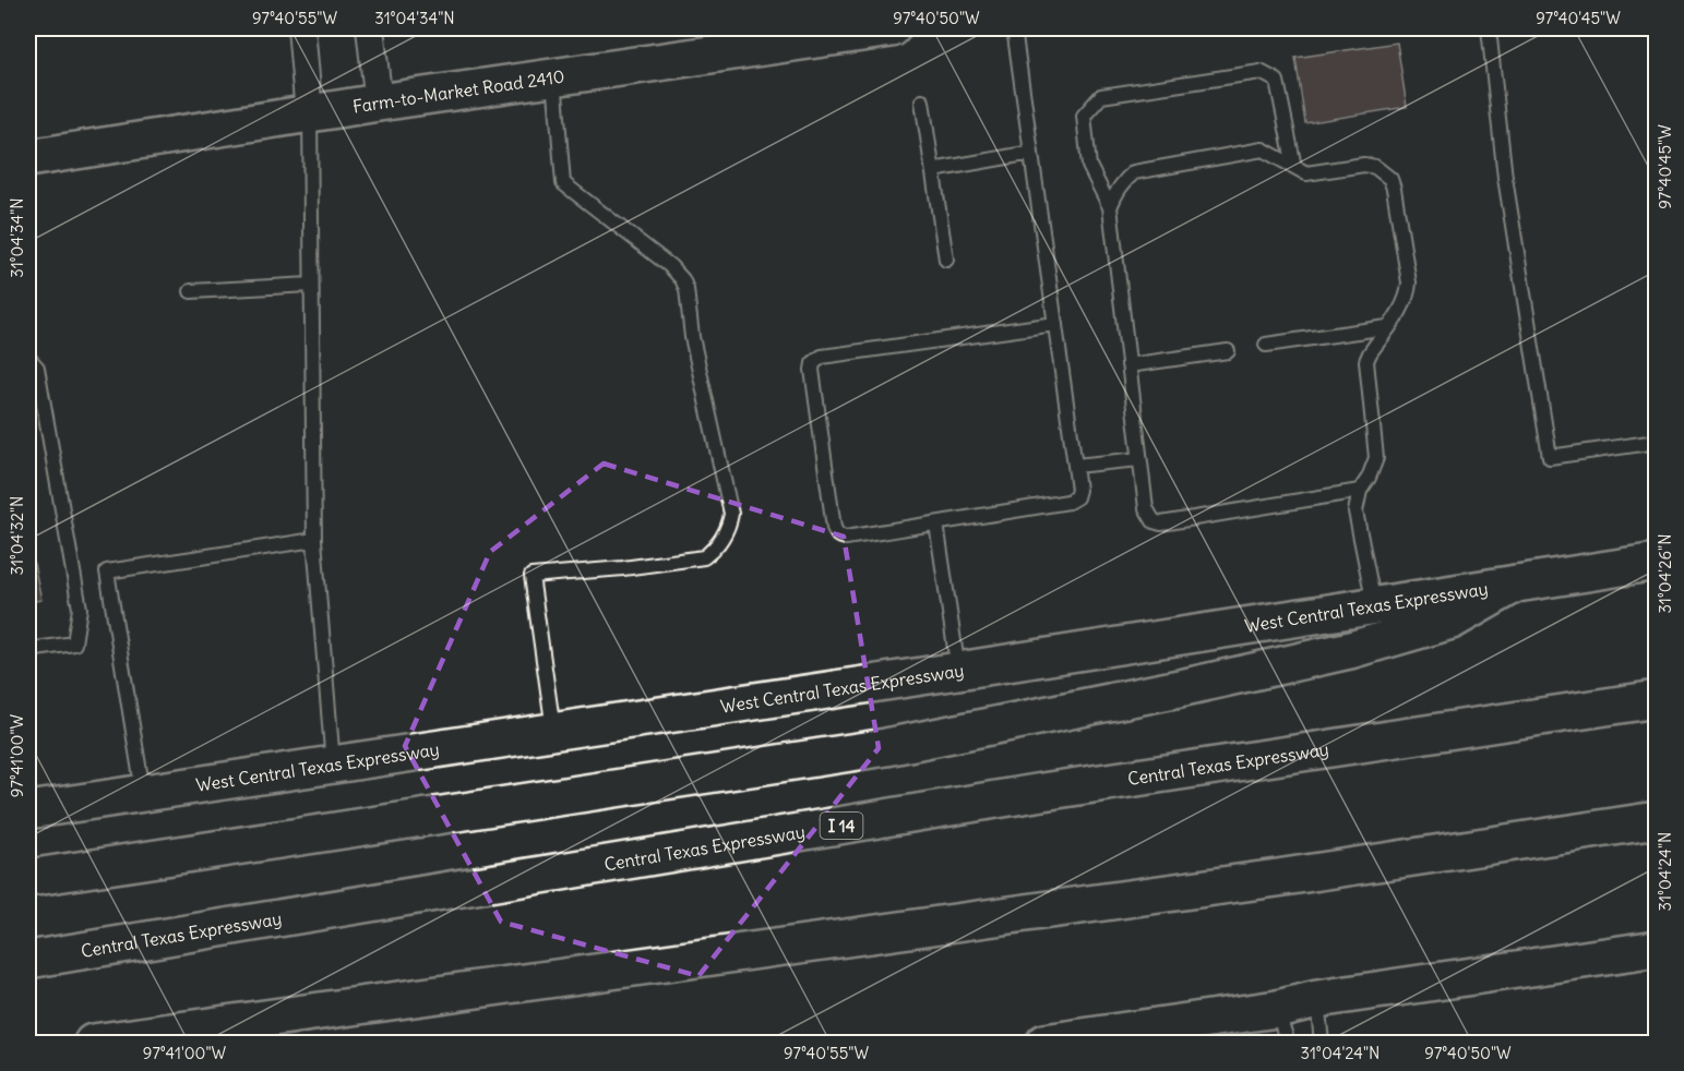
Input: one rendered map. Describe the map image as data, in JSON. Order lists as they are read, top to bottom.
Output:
{
  "streets": {
    "main road": [
      "Farm-to-Market Road 2410",
      "West Central Texas Expressway",
      "Central Texas Expressway",
      "I 14"
    ]
  },
  "coordinates": [
    "97°40'55\"W",
    "31°04'34\"N",
    "97°40'50\"W",
    "97°40'45\"W",
    "31°04'32\"N",
    "31°04'26\"N",
    "97°41'00\"W",
    "31°04'24\"N"
  ]
}
